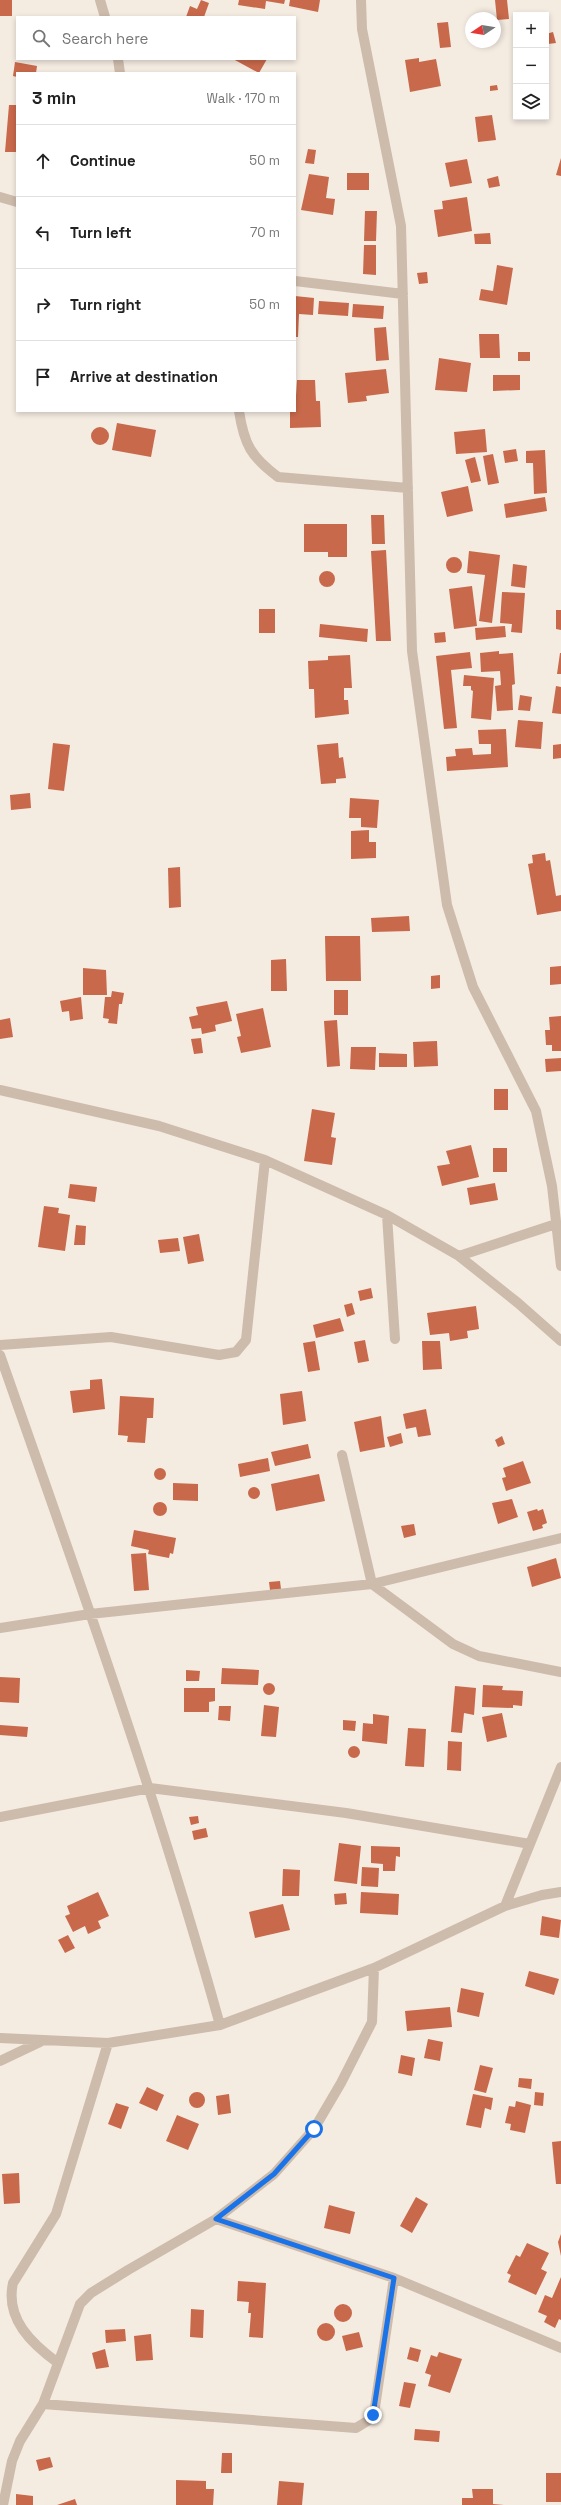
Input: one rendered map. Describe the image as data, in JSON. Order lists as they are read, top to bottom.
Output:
{
  "north": "left",
  "page": {
    "map_buttons": ["+", "−"],
    "search": "Search here",
    "heading": ["3 min", "Walk · 170 m"],
    "list": [
      ["Continue", "50 m"],
      ["Turn left", "70 m"],
      ["Turn right", "50 m"],
      "Arrive at destination"
    ]
  }
}
